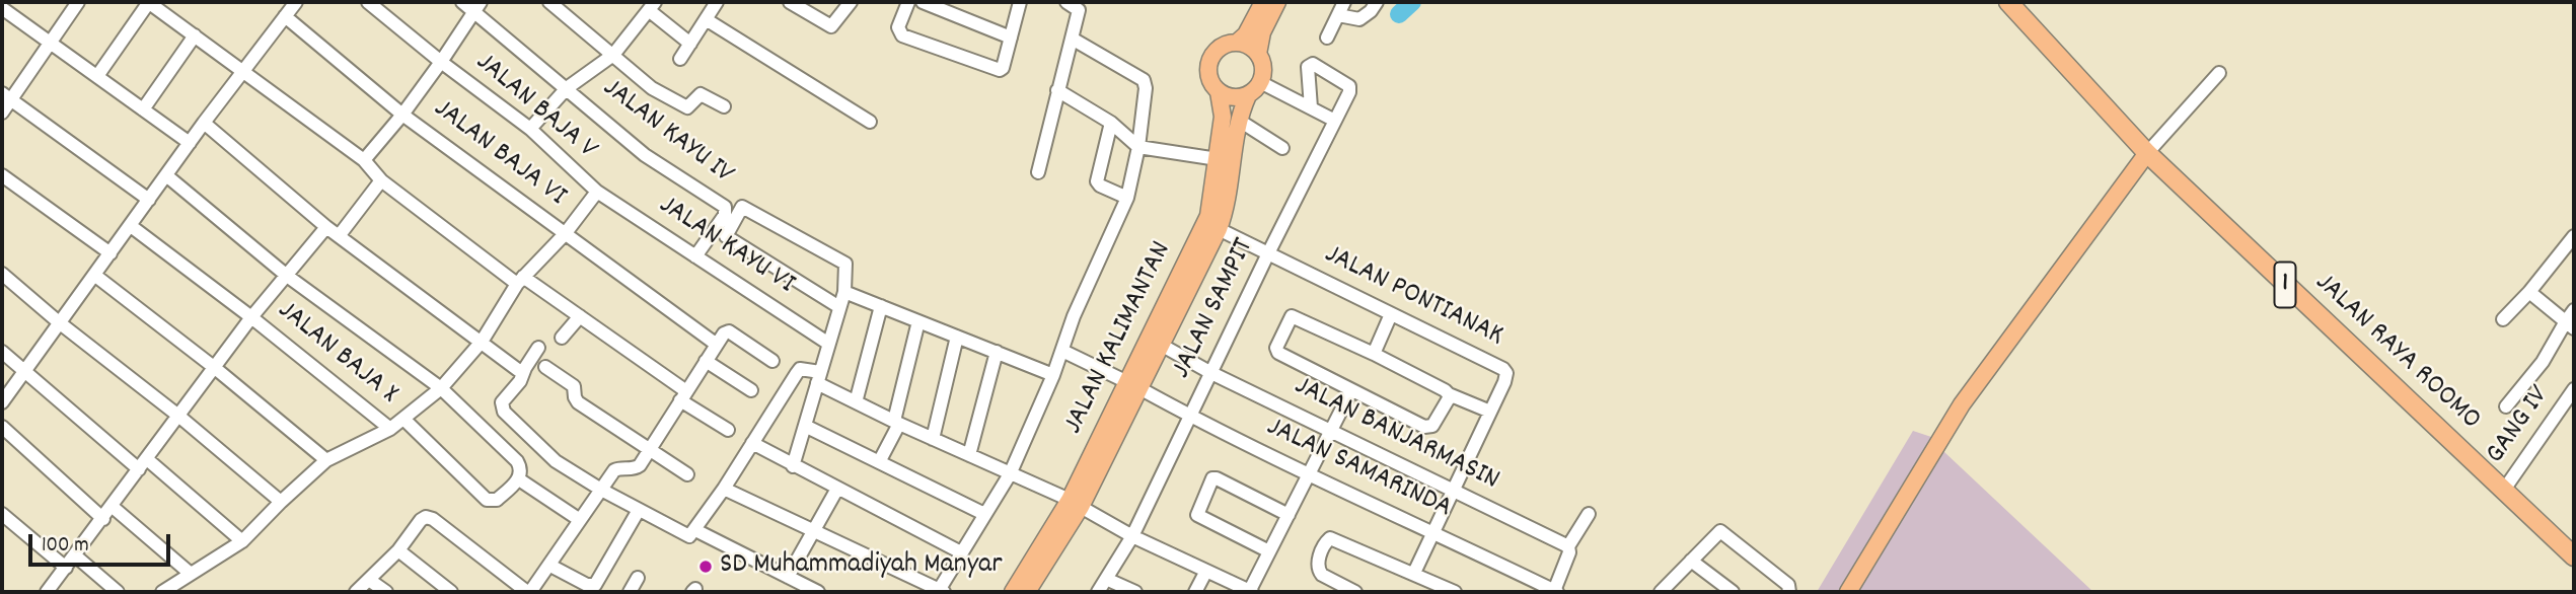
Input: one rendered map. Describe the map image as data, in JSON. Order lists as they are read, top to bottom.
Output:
{
  "streets": {
    "highway": ["1", "JALAN RAYA ROOMO"],
    "main road": ["JALAN KALIMANTAN"],
    "street": [
      "JALAN BAJA V",
      "JALAN KAYU IV",
      "JALAN BAJA VI",
      "JALAN KAYU VI",
      "JALAN PONTIANAK",
      "JALAN SAMPIT",
      "JALAN BAJA X",
      "GANG IV",
      "JALAN BANJARMASIN",
      "JALAN SAMARINDA"
    ]
  },
  "crossings": [
    ["JALAN BAJA V", "JALAN KAYU VI"],
    ["JALAN KAYU IV", "JALAN KAYU VI"],
    ["JALAN PONTIANAK", "JALAN SAMPIT"],
    ["JALAN PONTIANAK", "JALAN KALIMANTAN"],
    ["JALAN PONTIANAK", "JALAN BANJARMASIN"],
    ["JALAN PONTIANAK", "JALAN SAMARINDA"],
    ["JALAN SAMPIT", "JALAN BANJARMASIN"],
    ["JALAN SAMPIT", "JALAN SAMARINDA"],
    ["JALAN KALIMANTAN", "JALAN BANJARMASIN"],
    ["JALAN KALIMANTAN", "JALAN SAMARINDA"],
    ["JALAN RAYA ROOMO", "GANG IV"]
  ],
  "places": ["SD Muhammadiyah Manyar"],
  "scale_bar": "100 m"
}
